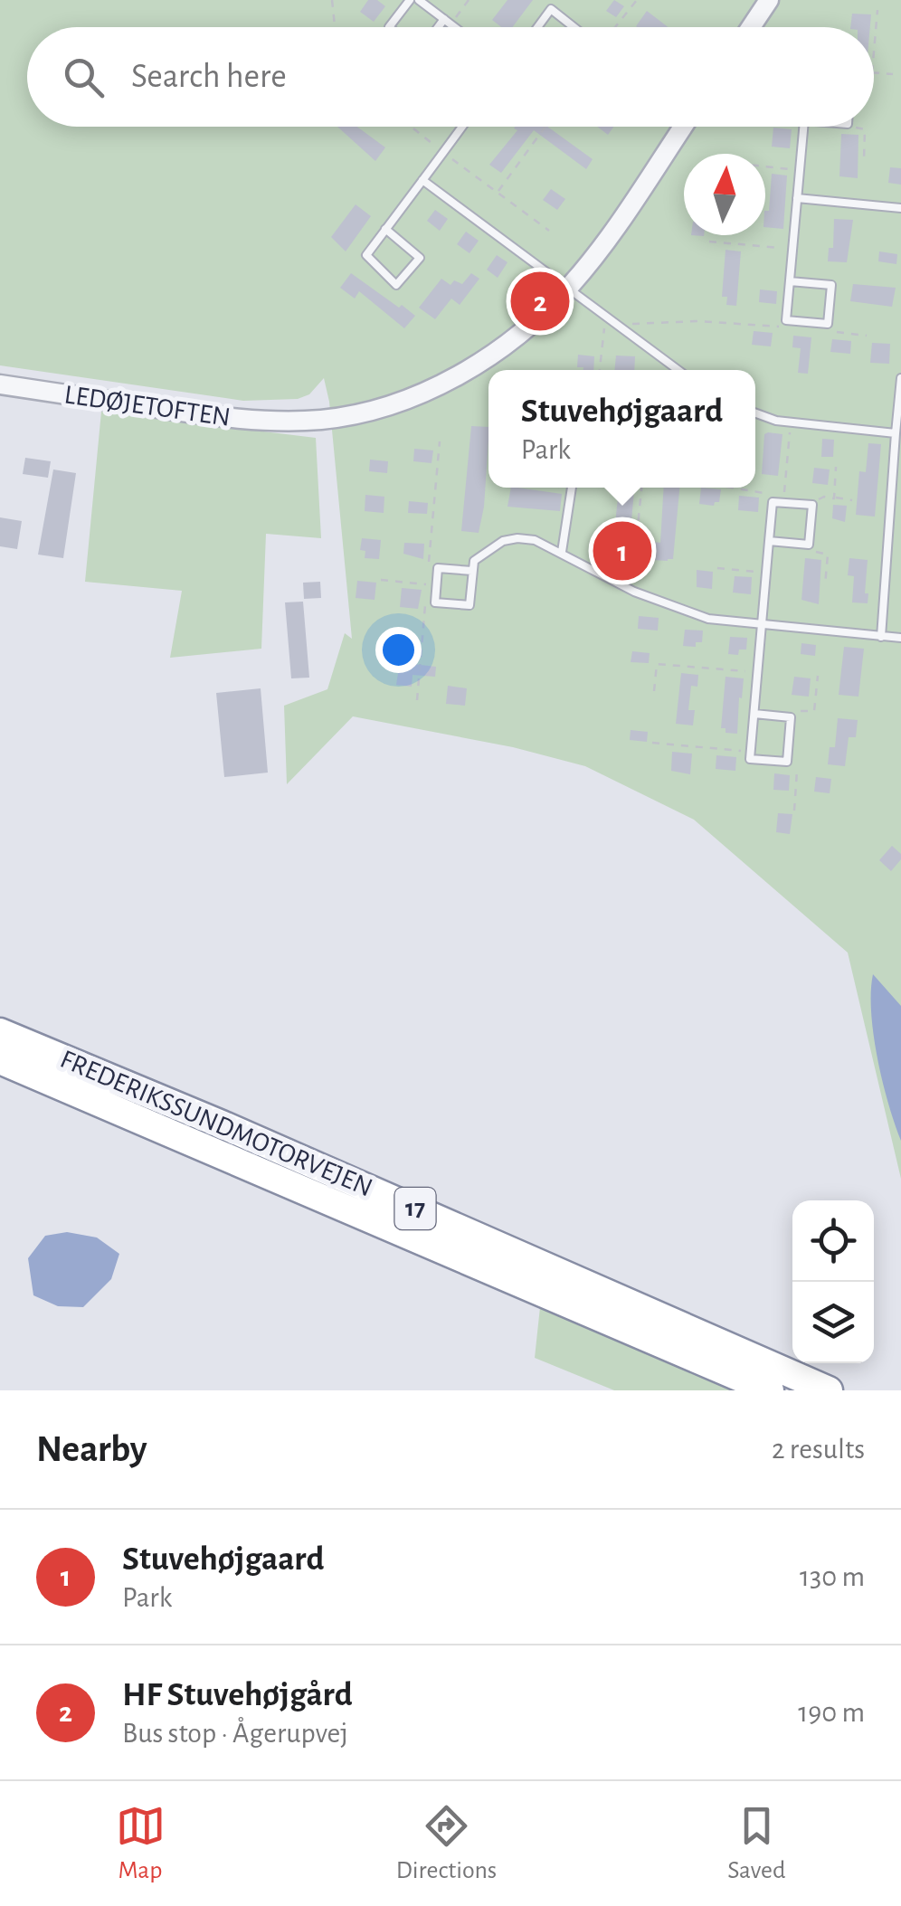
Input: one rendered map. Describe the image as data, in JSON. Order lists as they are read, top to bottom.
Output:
{
  "streets": {
    "highway": ["FREDERIKSSUNDMOTORVEJEN", "17"],
    "street": ["LEDØJETOFTEN"]
  },
  "north": "top",
  "page": {
    "search": "Search here",
    "pins": ["2", "1"],
    "popup": ["Stuvehøjgaard", "Park"],
    "heading": ["Nearby", "2 results"],
    "list": [
      {
        "mark": "1",
        "name": "Stuvehøjgaard",
        "note": "Park",
        "value": "130 m"
      },
      {
        "mark": "2",
        "name": "HF Stuvehøjgård",
        "note": "Bus stop · Ågerupvej",
        "value": "190 m"
      }
    ],
    "nav": ["Map", "Directions", "Saved"]
  }
}
